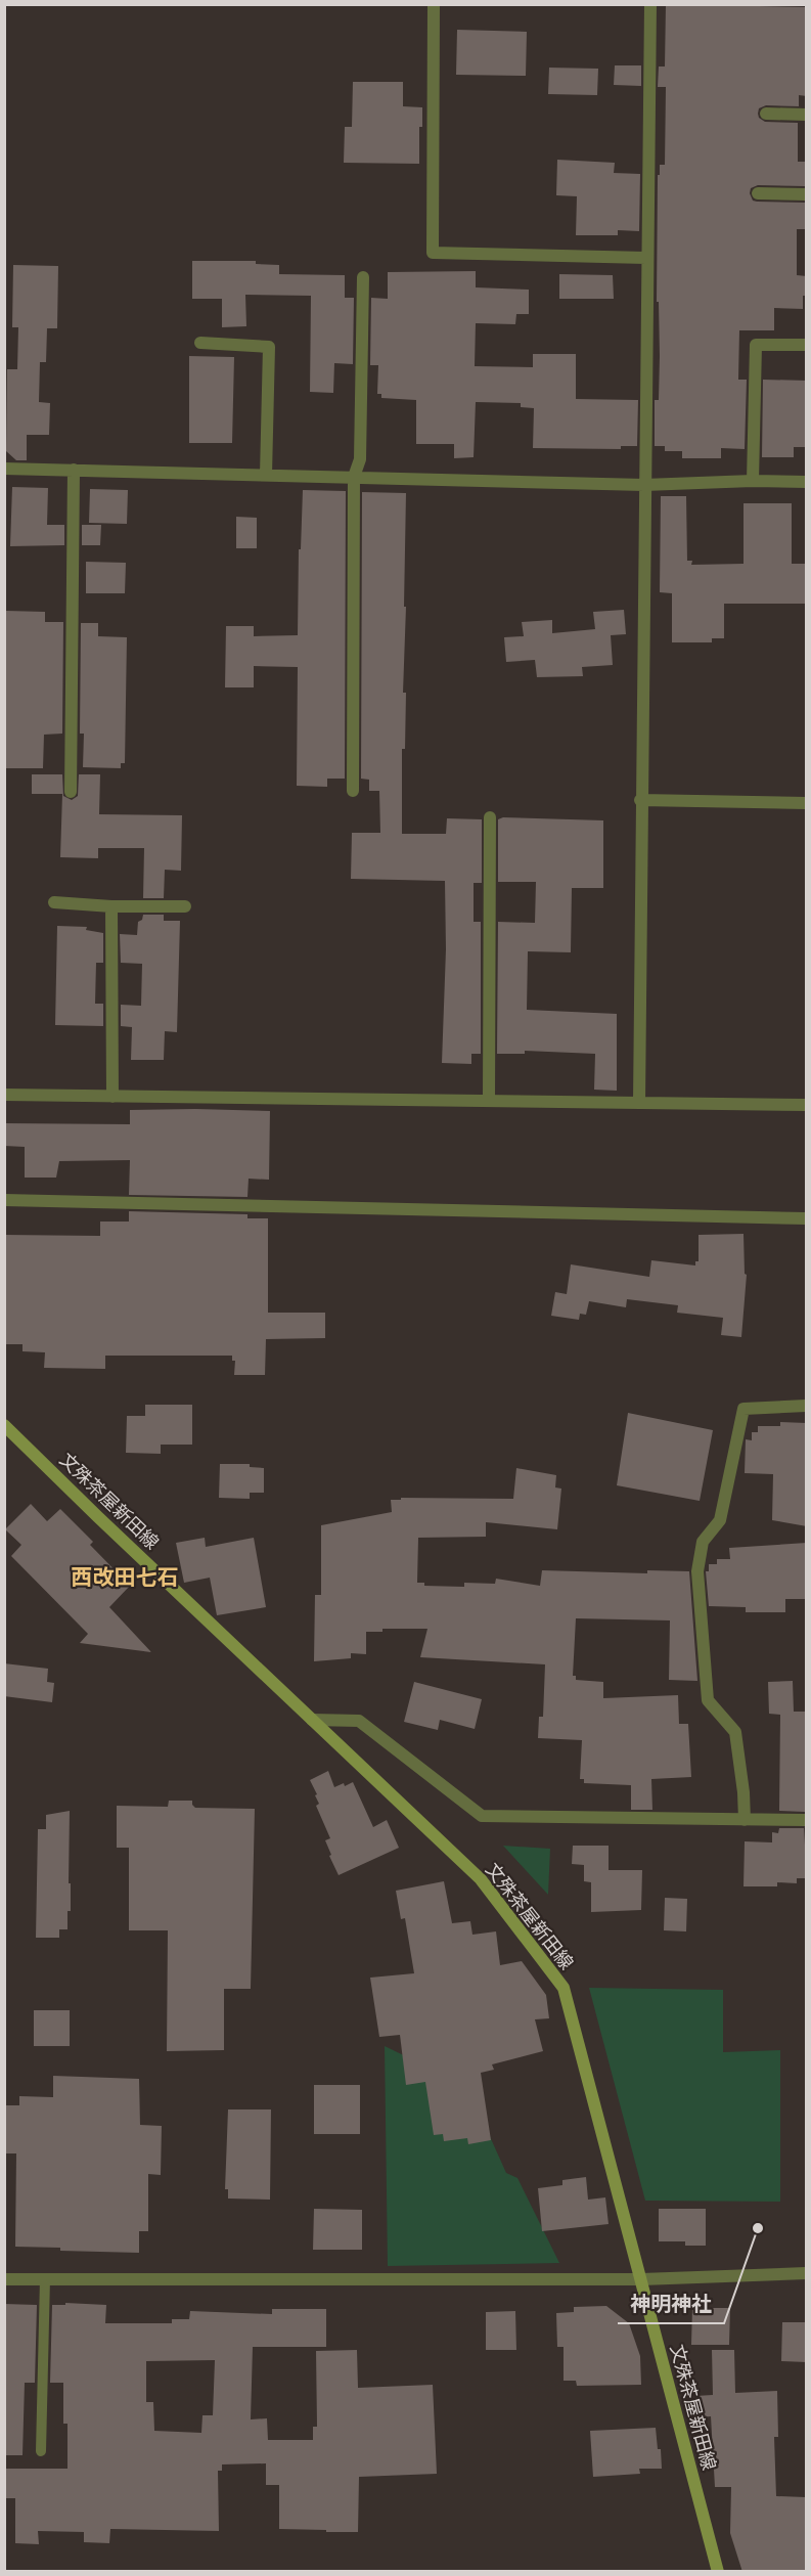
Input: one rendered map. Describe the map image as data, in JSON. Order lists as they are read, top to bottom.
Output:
{
  "streets": {
    "main road": ["文殊茶屋新田線"]
  },
  "districts": ["西改田七石"],
  "places": ["神明神社"]
}
